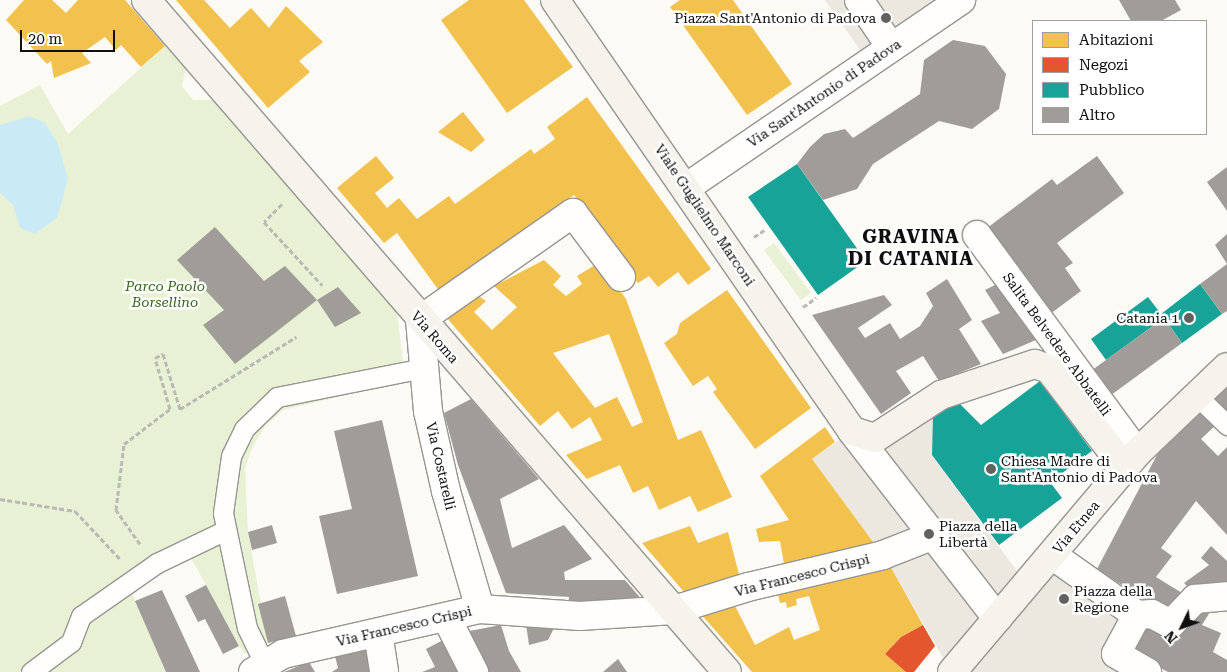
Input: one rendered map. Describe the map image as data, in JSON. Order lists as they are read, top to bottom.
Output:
{
  "streets": {
    "main road": ["Viale Guglielmo Marconi", "Via Roma", "Via Etnea"],
    "street": [
      "Via Sant'Antonio di Padova",
      "Salita Belvedere Abbatelli",
      "Via Costarelli",
      "Via Francesco Crispi"
    ]
  },
  "crossings": [
    ["Via Sant'Antonio di Padova", "Viale Guglielmo Marconi"],
    ["Via Roma", "Via Costarelli"],
    ["Via Roma", "Via Francesco Crispi"],
    ["Salita Belvedere Abbatelli", "Via Etnea"],
    ["Via Costarelli", "Via Francesco Crispi"]
  ],
  "districts": ["GRAVINA DI CATANIA"],
  "parks": ["Parco Paolo Borsellino"],
  "places": [
    "Piazza Sant'Antonio di Padova",
    "Catania 1",
    "Chiesa Madre di Sant'Antonio di Padova",
    "Piazza della Libertà",
    "Piazza della Regione"
  ],
  "legend": [
    "Abitazioni",
    "Negozi",
    "Pubblico",
    "Altro"
  ],
  "scale_bar": "20 m",
  "north": "bottom left"
}
